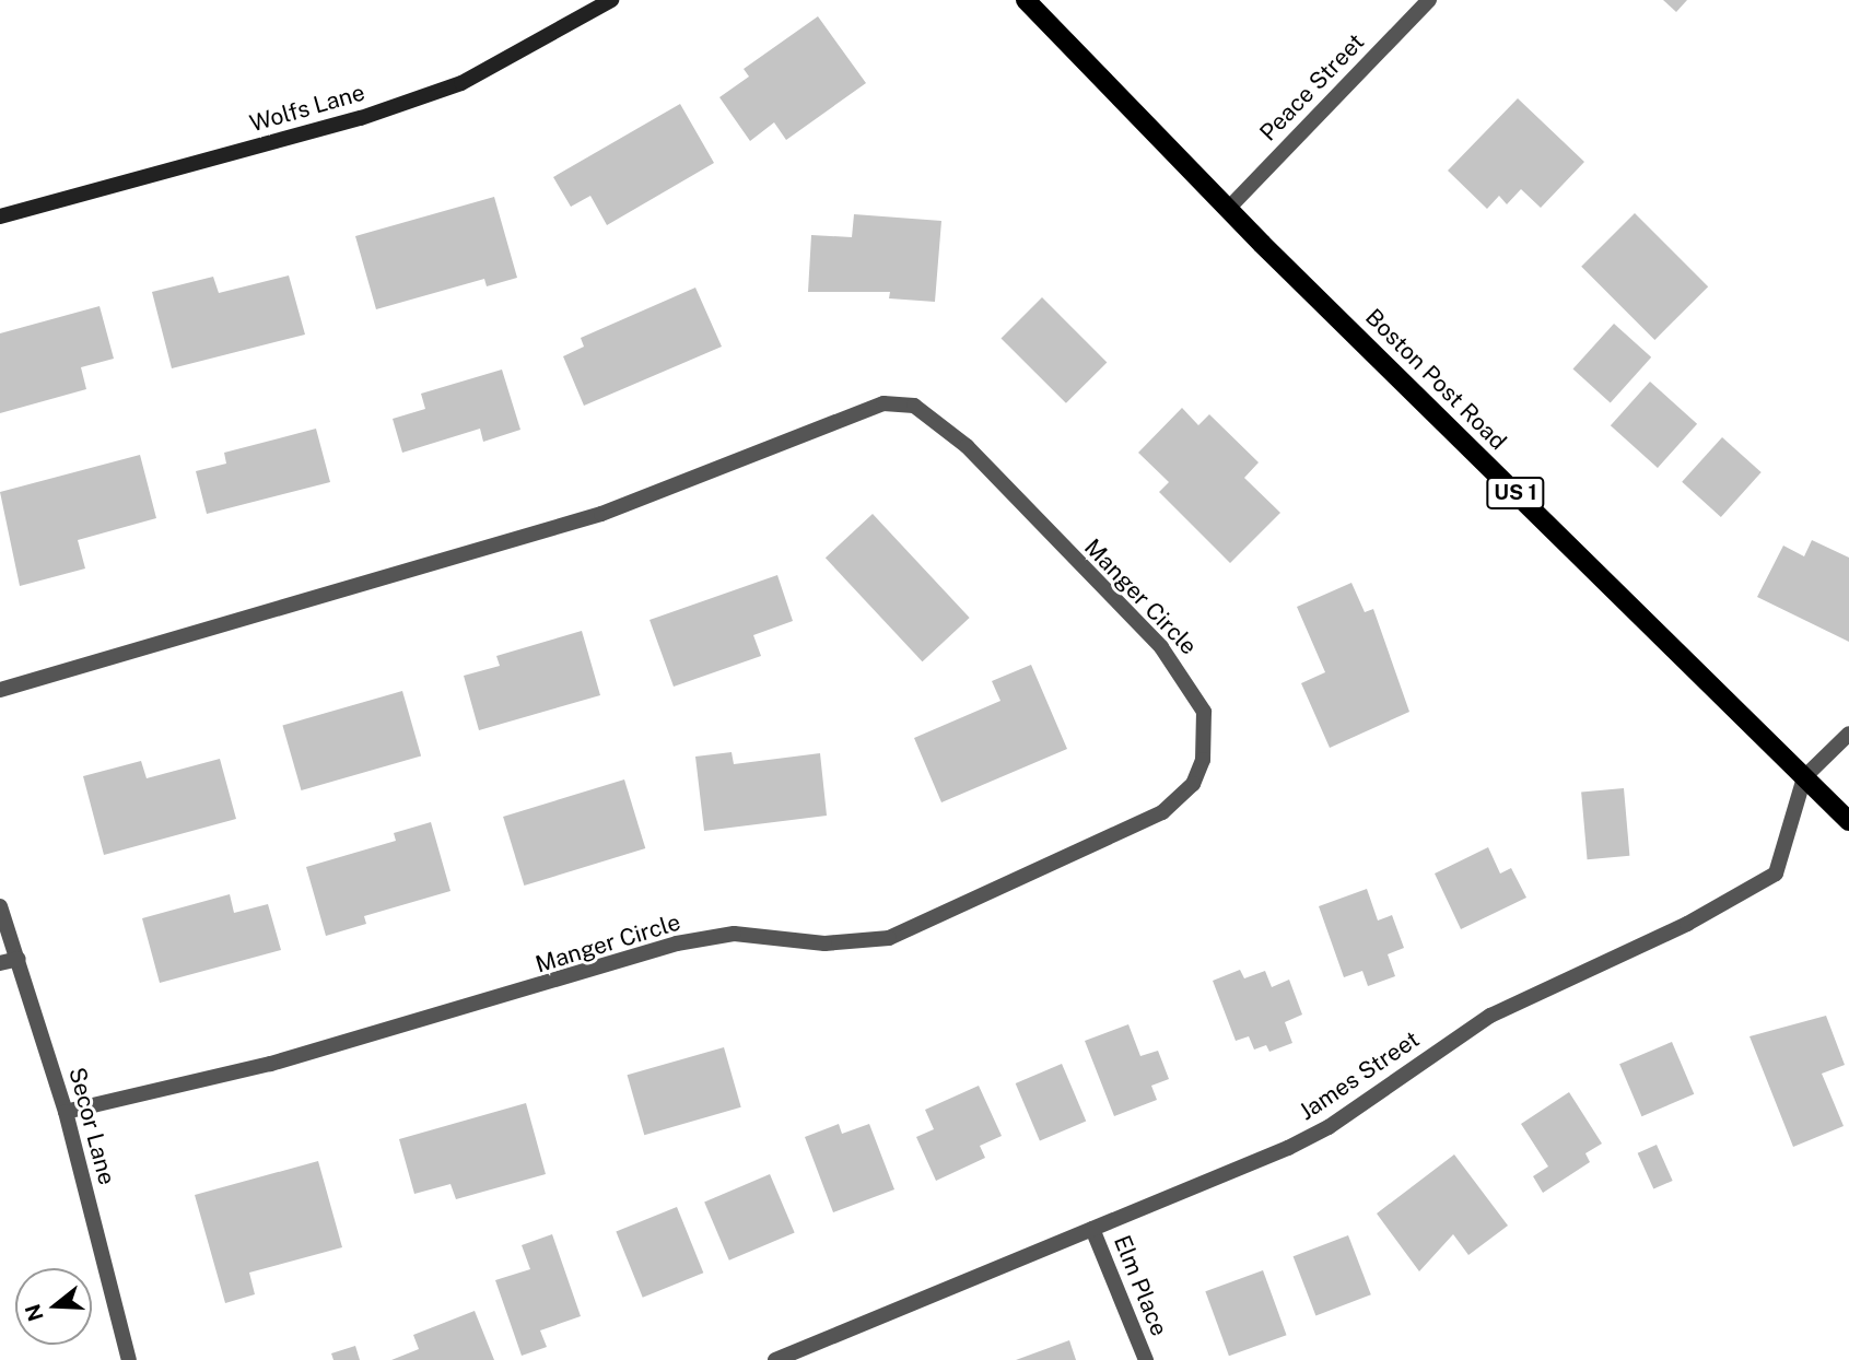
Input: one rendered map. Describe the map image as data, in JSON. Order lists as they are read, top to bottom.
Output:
{
  "streets": {
    "main road": ["Boston Post Road", "US 1"],
    "street": [
      "Peace Street",
      "Wolfs Lane",
      "Manger Circle",
      "James Street",
      "Secor Lane",
      "Elm Place"
    ]
  },
  "crossings": [
    ["Peace Street", "Boston Post Road"],
    ["Boston Post Road", "James Street"],
    ["Manger Circle", "Secor Lane"],
    ["James Street", "Elm Place"]
  ],
  "north": "left"
}
